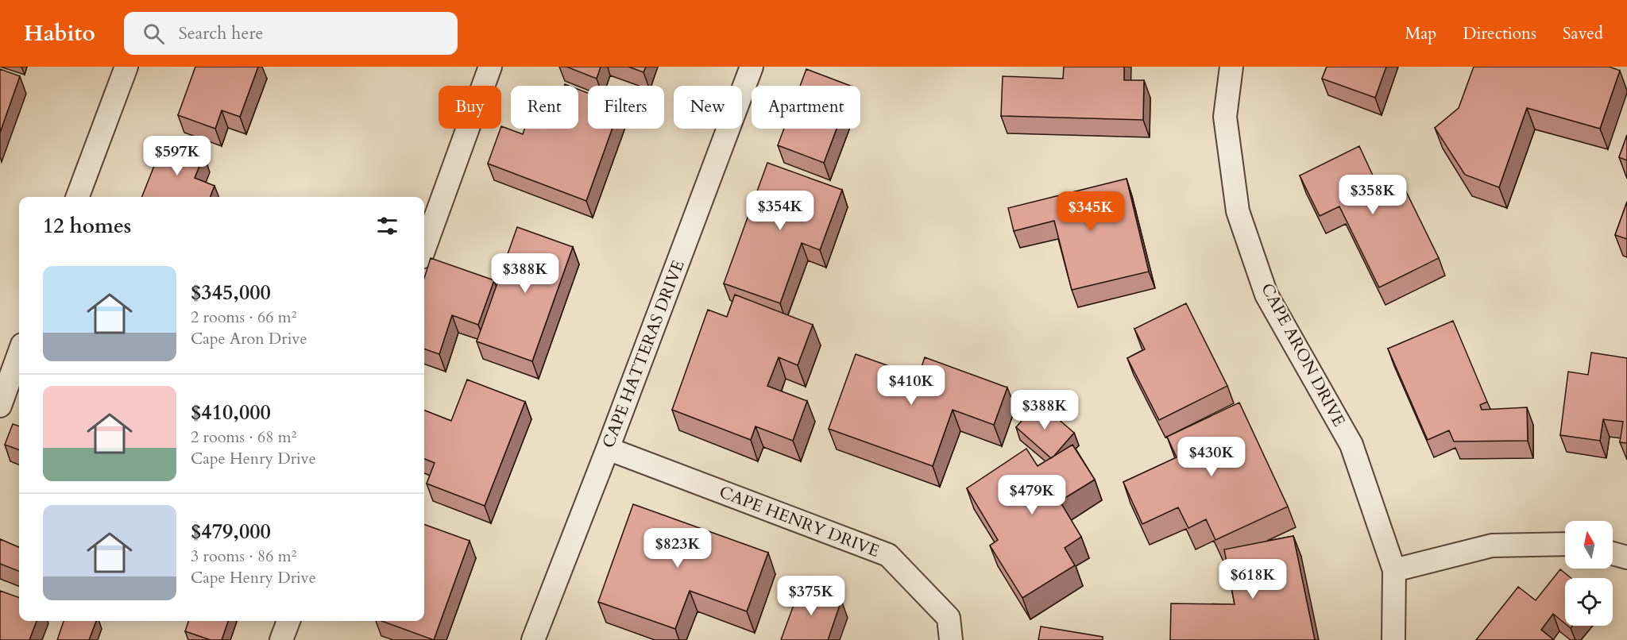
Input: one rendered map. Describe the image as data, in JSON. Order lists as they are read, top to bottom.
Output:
{
  "streets": {
    "street": ["CAPE HATTERAS DRIVE", "CAPE ARON DRIVE", "CAPE HENRY DRIVE"]
  },
  "crossings": [
    ["CAPE HATTERAS DRIVE", "CAPE HENRY DRIVE"]
  ],
  "north": "top",
  "page": {
    "header": "Habito",
    "search": "Search here",
    "nav": ["Map", "Directions", "Saved"],
    "chip": [
      "Buy",
      "Rent",
      "Filters",
      "New",
      "Apartment"
    ],
    "price": [
      "$597K",
      "$358K",
      "$354K",
      "$345K",
      "$388K",
      "$410K",
      "$388K",
      "$430K",
      "$479K",
      "$823K",
      "$618K",
      "$375K"
    ],
    "heading": "12 homes",
    "list": [
      {
        "name": "$345,000",
        "note": "2 rooms · 66 m² · Cape Aron Drive"
      },
      {
        "name": "$410,000",
        "note": "2 rooms · 68 m² · Cape Henry Drive"
      },
      {
        "name": "$479,000",
        "note": "3 rooms · 86 m² · Cape Henry Drive"
      }
    ]
  }
}
